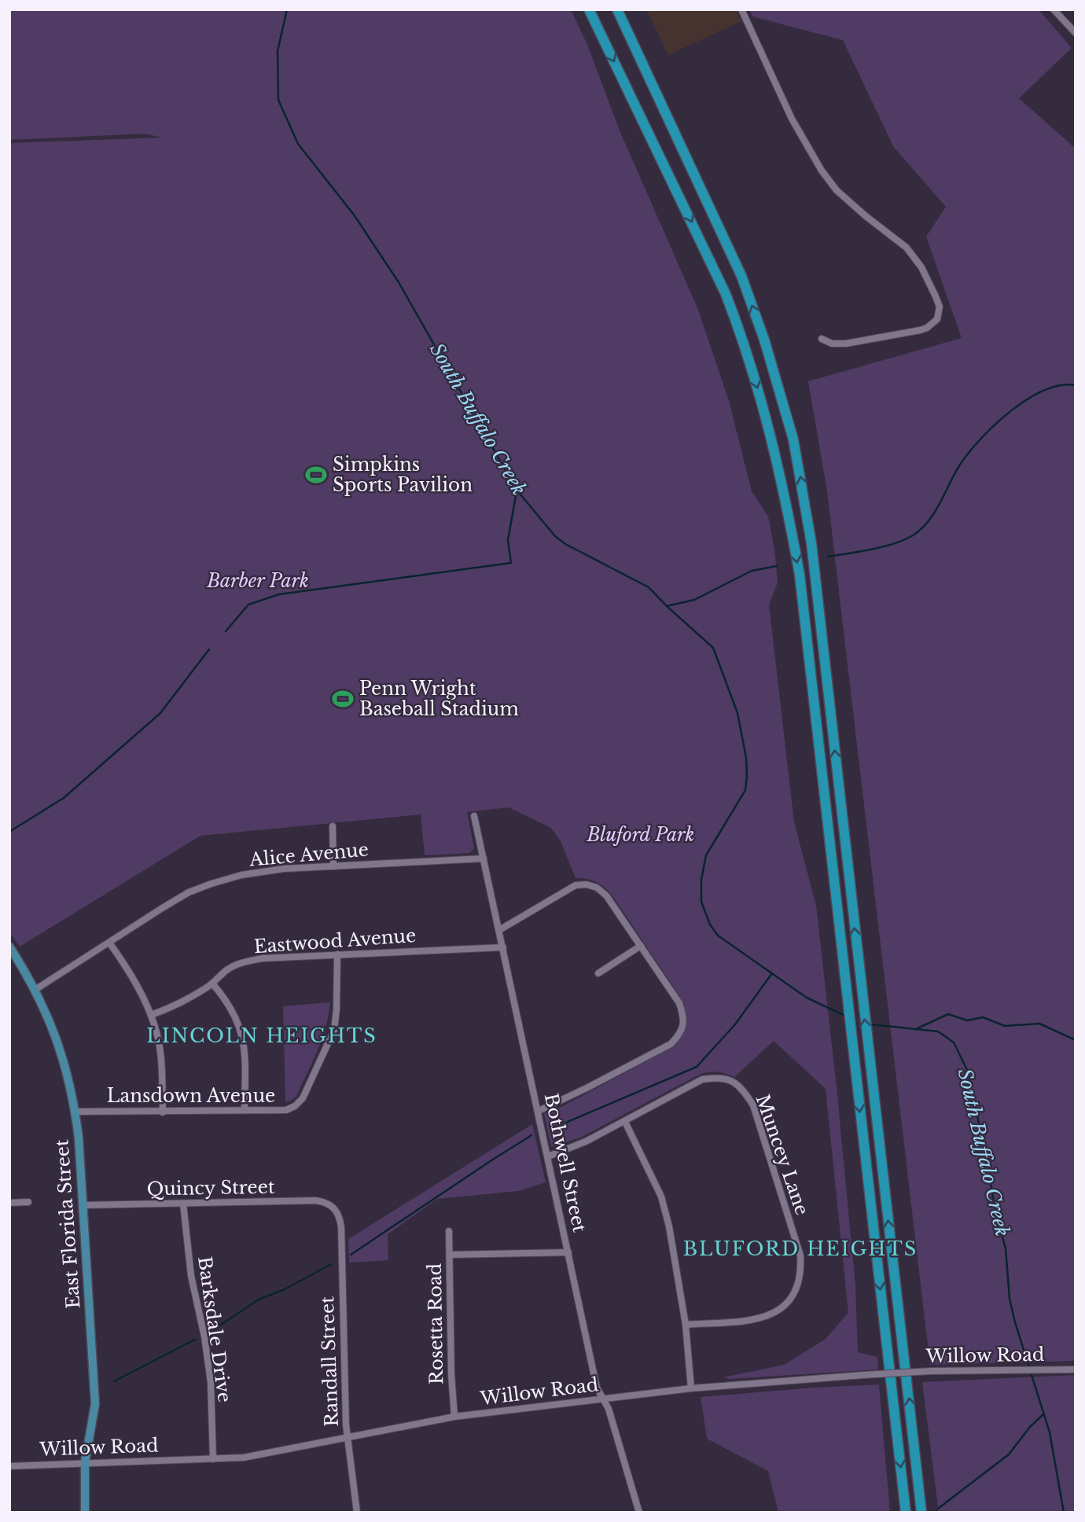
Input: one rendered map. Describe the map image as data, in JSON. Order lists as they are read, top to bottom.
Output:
{
  "streets": {
    "main road": ["East Florida Street"],
    "street": [
      "Alice Avenue",
      "Eastwood Avenue",
      "Lansdown Avenue",
      "Muncey Lane",
      "Bothwell Street",
      "Quincy Street",
      "Rosetta Road",
      "Barksdale Drive",
      "Willow Road",
      "Randall Street"
    ]
  },
  "crossings": [
    ["Alice Avenue", "Bothwell Street"],
    ["Alice Avenue", "East Florida Street"],
    ["Eastwood Avenue", "Lansdown Avenue"],
    ["Eastwood Avenue", "Bothwell Street"],
    ["Lansdown Avenue", "East Florida Street"],
    ["Muncey Lane", "Bothwell Street"],
    ["Bothwell Street", "Willow Road"],
    ["Quincy Street", "East Florida Street"],
    ["Quincy Street", "Barksdale Drive"],
    ["Quincy Street", "Randall Street"],
    ["East Florida Street", "Willow Road"],
    ["Rosetta Road", "Willow Road"],
    ["Barksdale Drive", "Willow Road"],
    ["Willow Road", "Randall Street"]
  ],
  "districts": ["LINCOLN HEIGHTS", "BLUFORD HEIGHTS"],
  "water": ["South Buffalo Creek"],
  "parks": ["Barber Park", "Bluford Park"],
  "places": {
    "sports": ["Simpkins Sports Pavilion", "Penn Wright Baseball Stadium"]
  }
}
